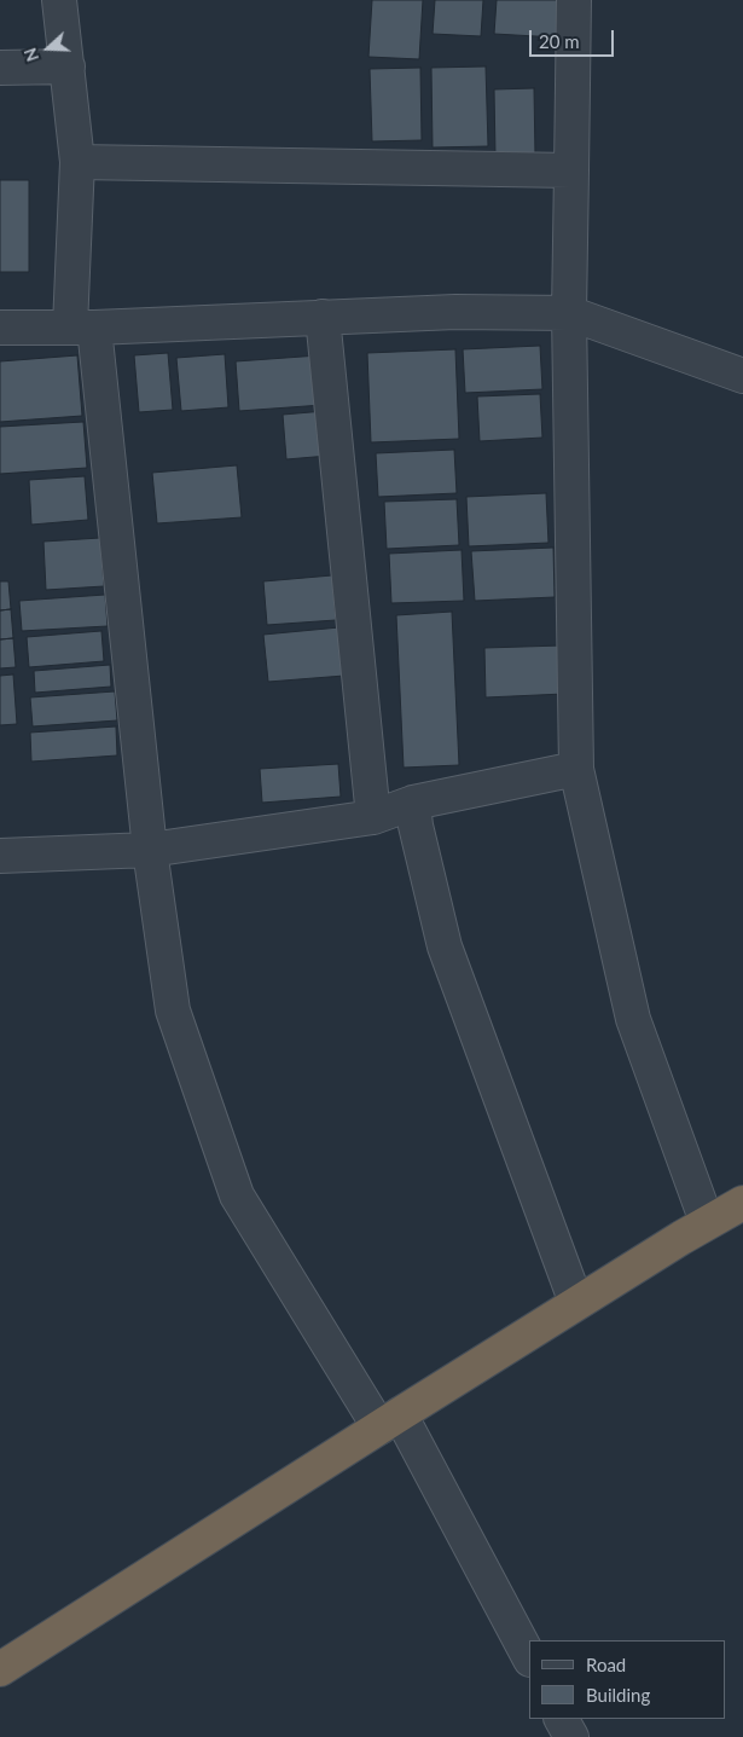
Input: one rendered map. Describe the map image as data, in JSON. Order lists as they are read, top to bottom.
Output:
{
  "legend": ["Road", "Building"],
  "scale_bar": "20 m",
  "north": "left"
}
